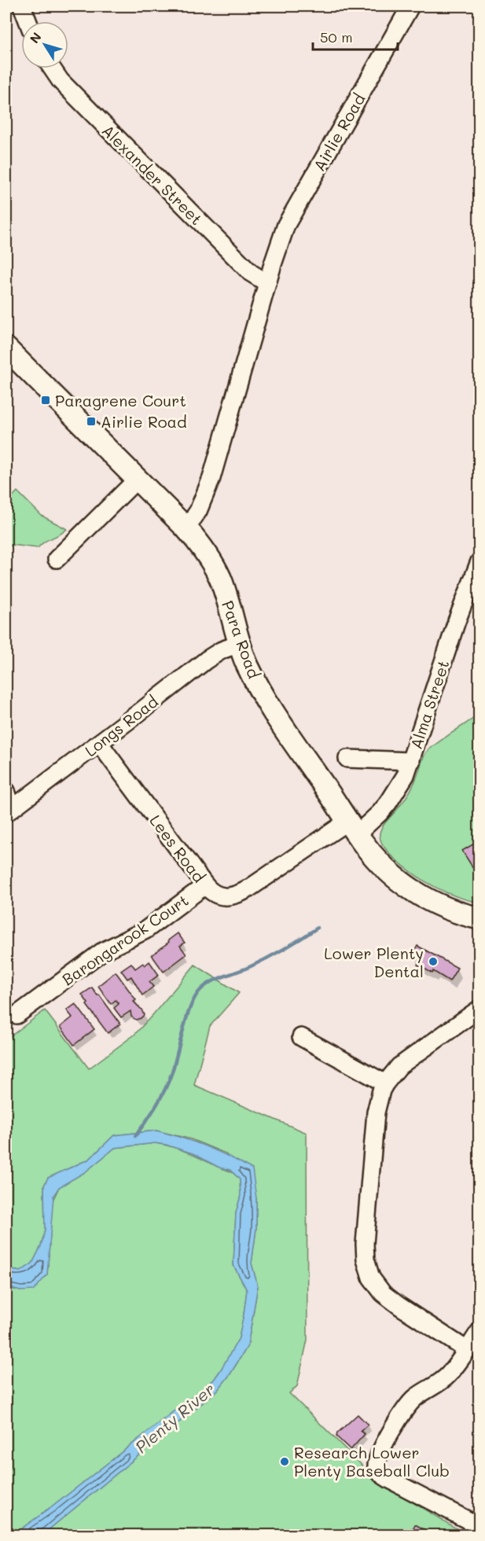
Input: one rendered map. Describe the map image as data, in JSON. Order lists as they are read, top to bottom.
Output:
{
  "streets": {
    "main road": ["Para Road"],
    "street": [
      "Airlie Road",
      "Alexander Street",
      "Alma Street",
      "Longs Road",
      "Lees Road",
      "Barongarook Court"
    ]
  },
  "crossings": [
    ["Airlie Road", "Alexander Street"],
    ["Airlie Road", "Para Road"],
    ["Para Road", "Alma Street"],
    ["Para Road", "Longs Road"],
    ["Para Road", "Lees Road"],
    ["Alma Street", "Lees Road"],
    ["Longs Road", "Lees Road"],
    ["Lees Road", "Barongarook Court"]
  ],
  "water": ["Plenty River"],
  "places": {
    "transit": ["Paragrene Court", "Airlie Road"],
    "other": ["Lower Plenty Dental", "Research Lower Plenty Baseball Club"]
  },
  "scale_bar": "50 m",
  "north": "top left"
}
